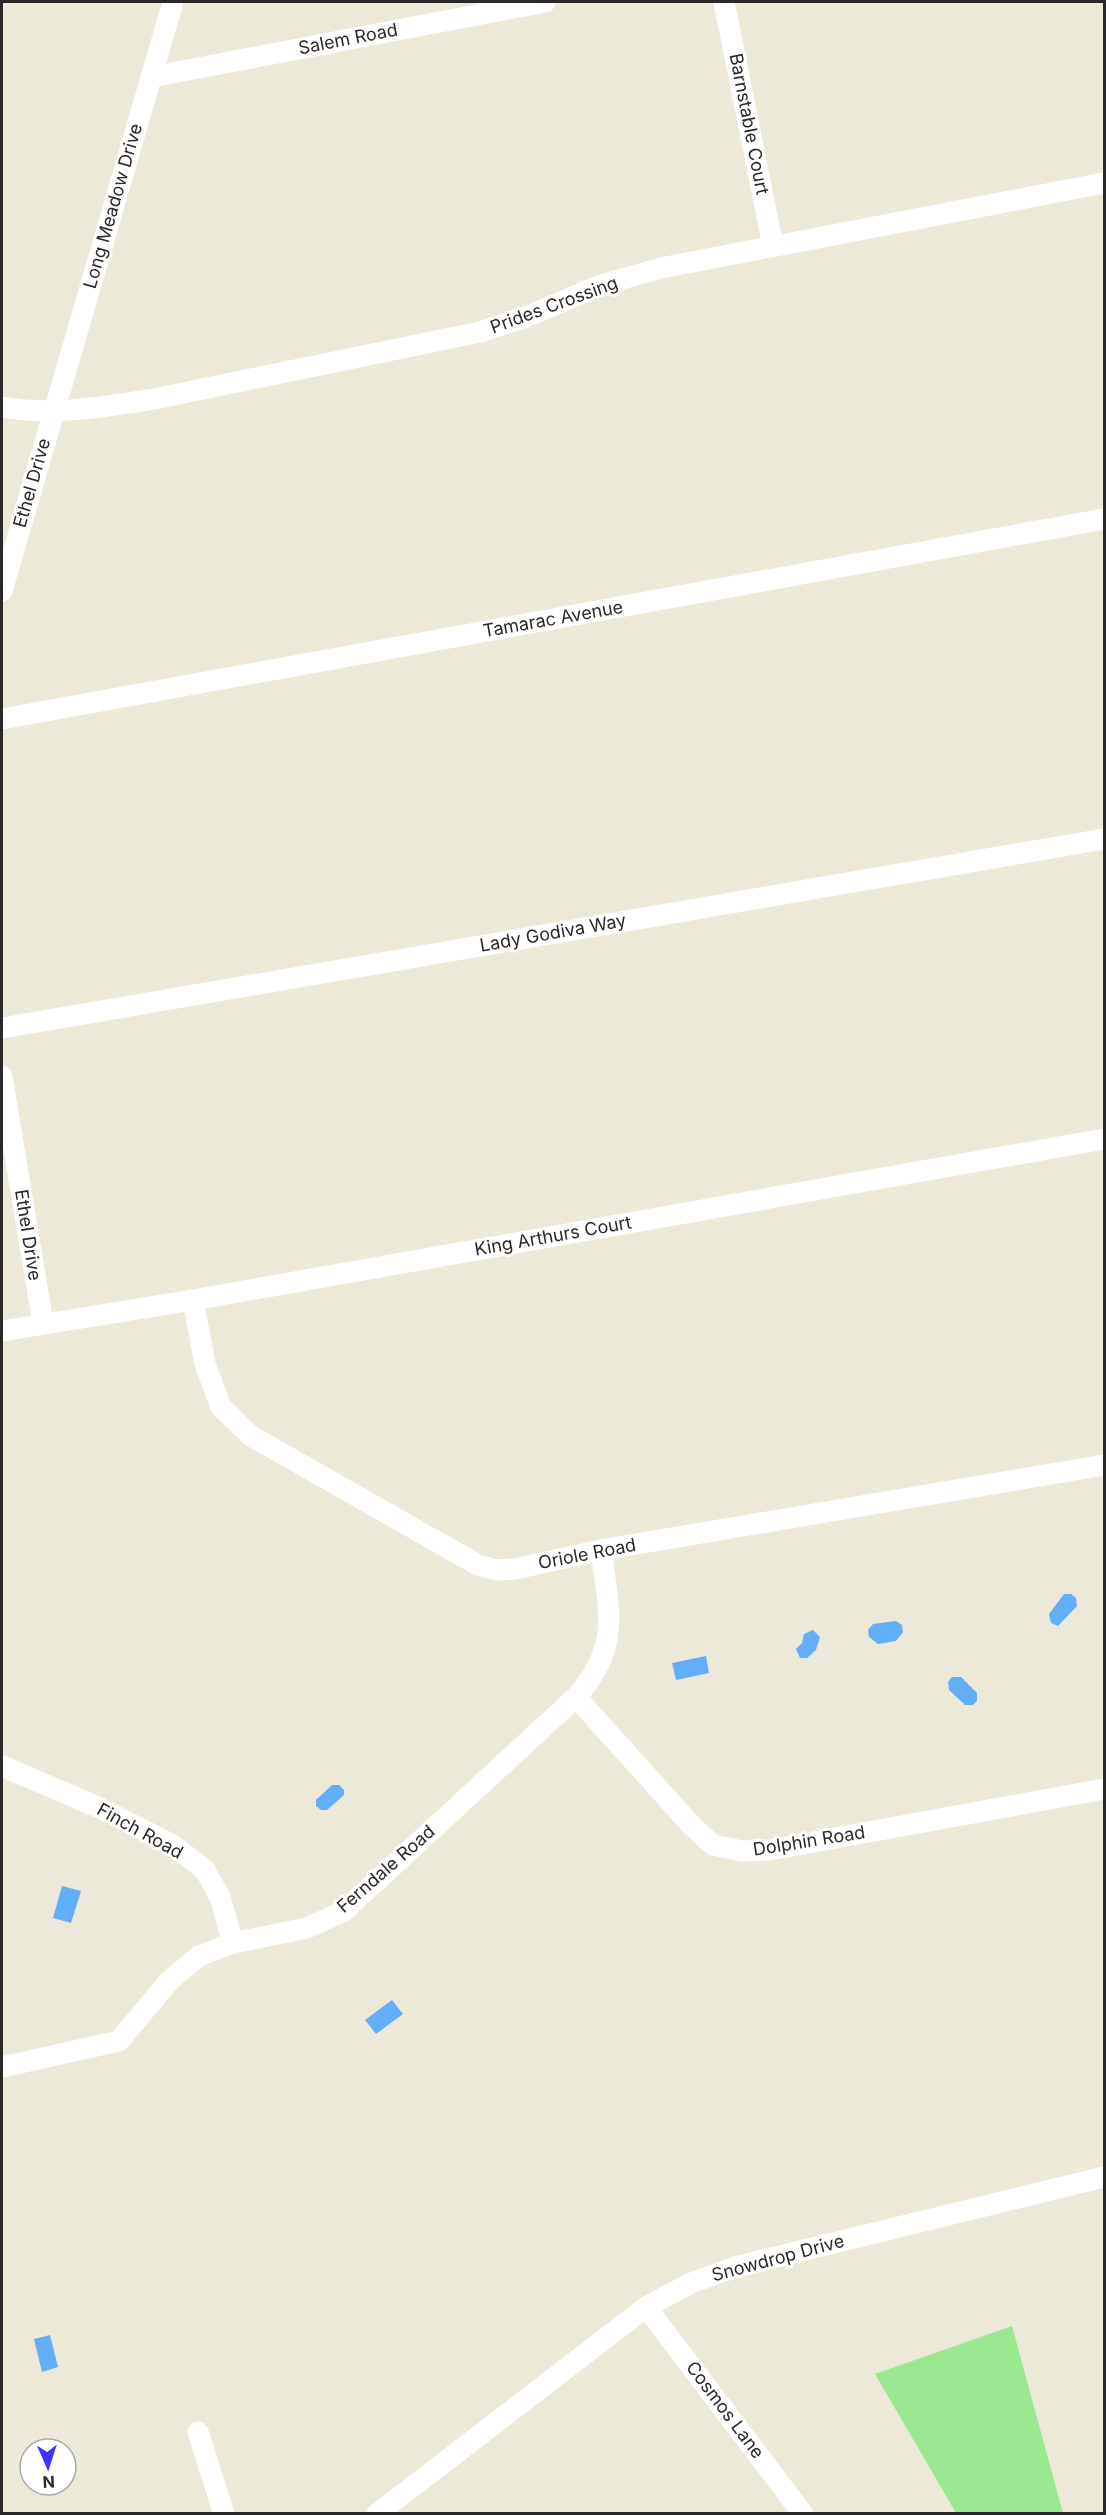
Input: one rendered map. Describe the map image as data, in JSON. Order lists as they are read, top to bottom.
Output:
{
  "streets": {
    "street": [
      "Salem Road",
      "Barnstable Court",
      "Long Meadow Drive",
      "Prides Crossing",
      "Ethel Drive",
      "Tamarac Avenue",
      "Lady Godiva Way",
      "King Arthurs Court",
      "Oriole Road",
      "Finch Road",
      "Dolphin Road",
      "Ferndale Road",
      "Snowdrop Drive",
      "Cosmos Lane"
    ]
  },
  "crossings": [
    ["Salem Road", "Long Meadow Drive"],
    ["Barnstable Court", "Prides Crossing"],
    ["Long Meadow Drive", "Prides Crossing"],
    ["Long Meadow Drive", "Ethel Drive"],
    ["Prides Crossing", "Ethel Drive"],
    ["Ethel Drive", "King Arthurs Court"],
    ["King Arthurs Court", "Oriole Road"],
    ["Oriole Road", "Ferndale Road"],
    ["Finch Road", "Ferndale Road"],
    ["Dolphin Road", "Ferndale Road"],
    ["Snowdrop Drive", "Cosmos Lane"]
  ],
  "north": "bottom"
}
